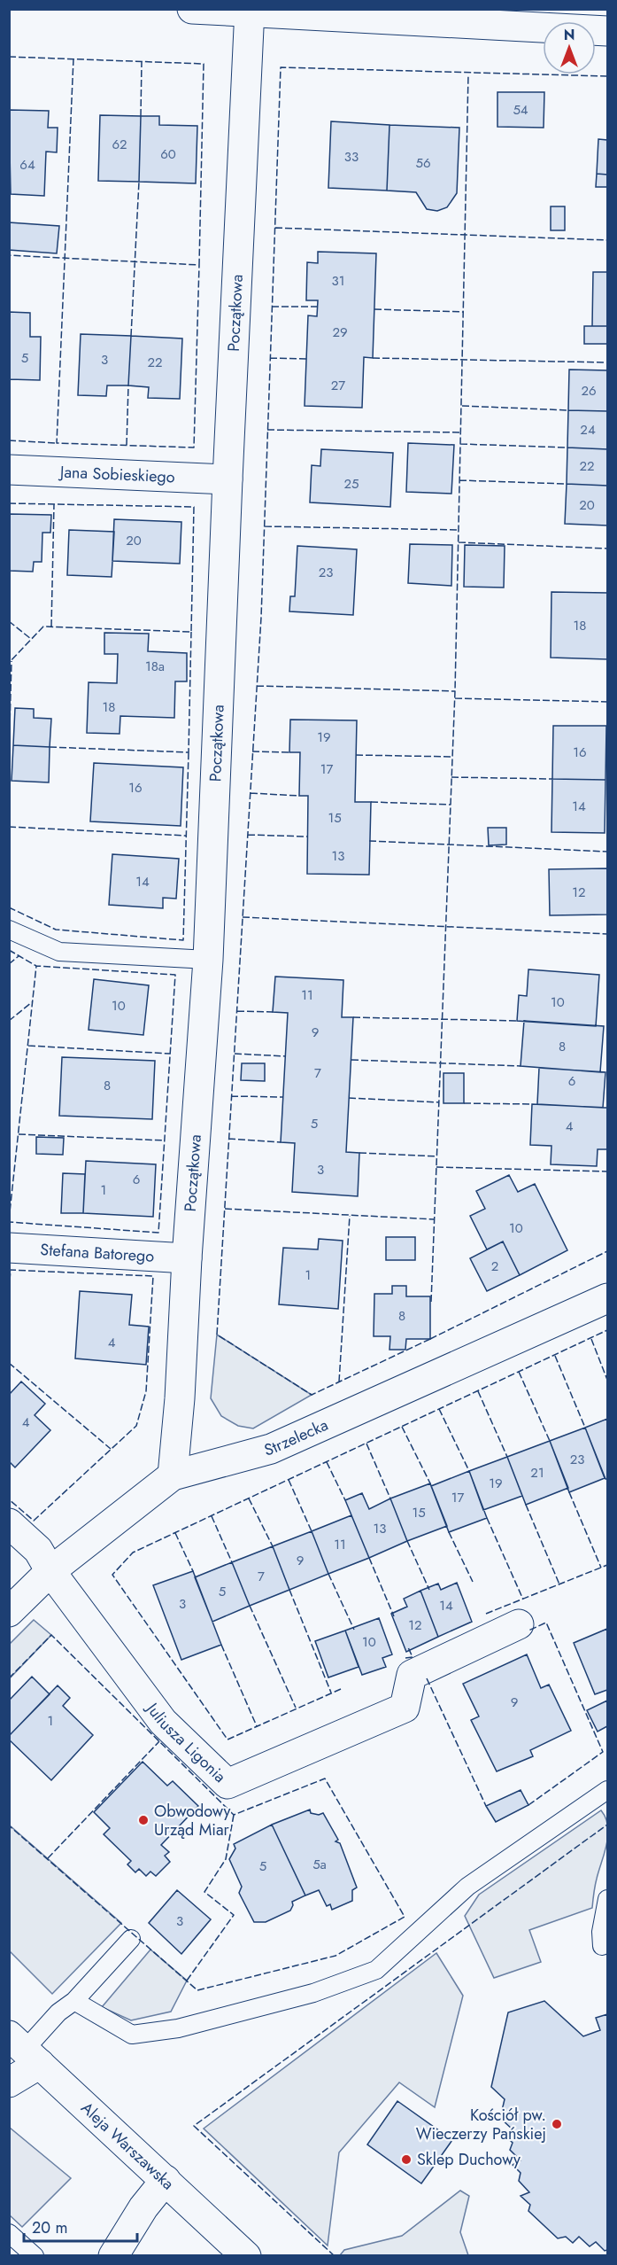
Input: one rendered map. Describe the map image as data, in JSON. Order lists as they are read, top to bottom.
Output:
{
  "streets": {
    "street": [
      "Początkowa",
      "Jana Sobieskiego",
      "Stefana Batorego",
      "Strzelecka",
      "Juliusza Ligonia",
      "Aleja Warszawska"
    ]
  },
  "crossings": [
    ["Początkowa", "Jana Sobieskiego"],
    ["Początkowa", "Stefana Batorego"],
    ["Początkowa", "Strzelecka"],
    ["Strzelecka", "Juliusza Ligonia"]
  ],
  "places": ["Obwodowy Urząd Miar", "Kościół pw. Wieczerzy Pańskiej", "Sklep Duchowy"],
  "house_numbers": [
    "54",
    "62",
    "60",
    "33",
    "56",
    "64",
    "31",
    "29",
    "5",
    "3",
    "22",
    "27",
    "26",
    "24",
    "22",
    "25",
    "20",
    "20",
    "23",
    "18",
    "18a",
    "18",
    "19",
    "16",
    "17",
    "16",
    "14",
    "15",
    "13",
    "14",
    "12",
    "11",
    "10",
    "10",
    "9",
    "8",
    "7",
    "6",
    "8",
    "5",
    "4",
    "3",
    "6",
    "1",
    "10",
    "2",
    "1",
    "8",
    "4",
    "4",
    "23",
    "21",
    "19",
    "17",
    "15",
    "13",
    "11",
    "9",
    "7",
    "5",
    "3",
    "14",
    "12",
    "10",
    "9",
    "1",
    "5a",
    "5",
    "3"
  ],
  "scale_bar": "20 m",
  "north": "top"
}
